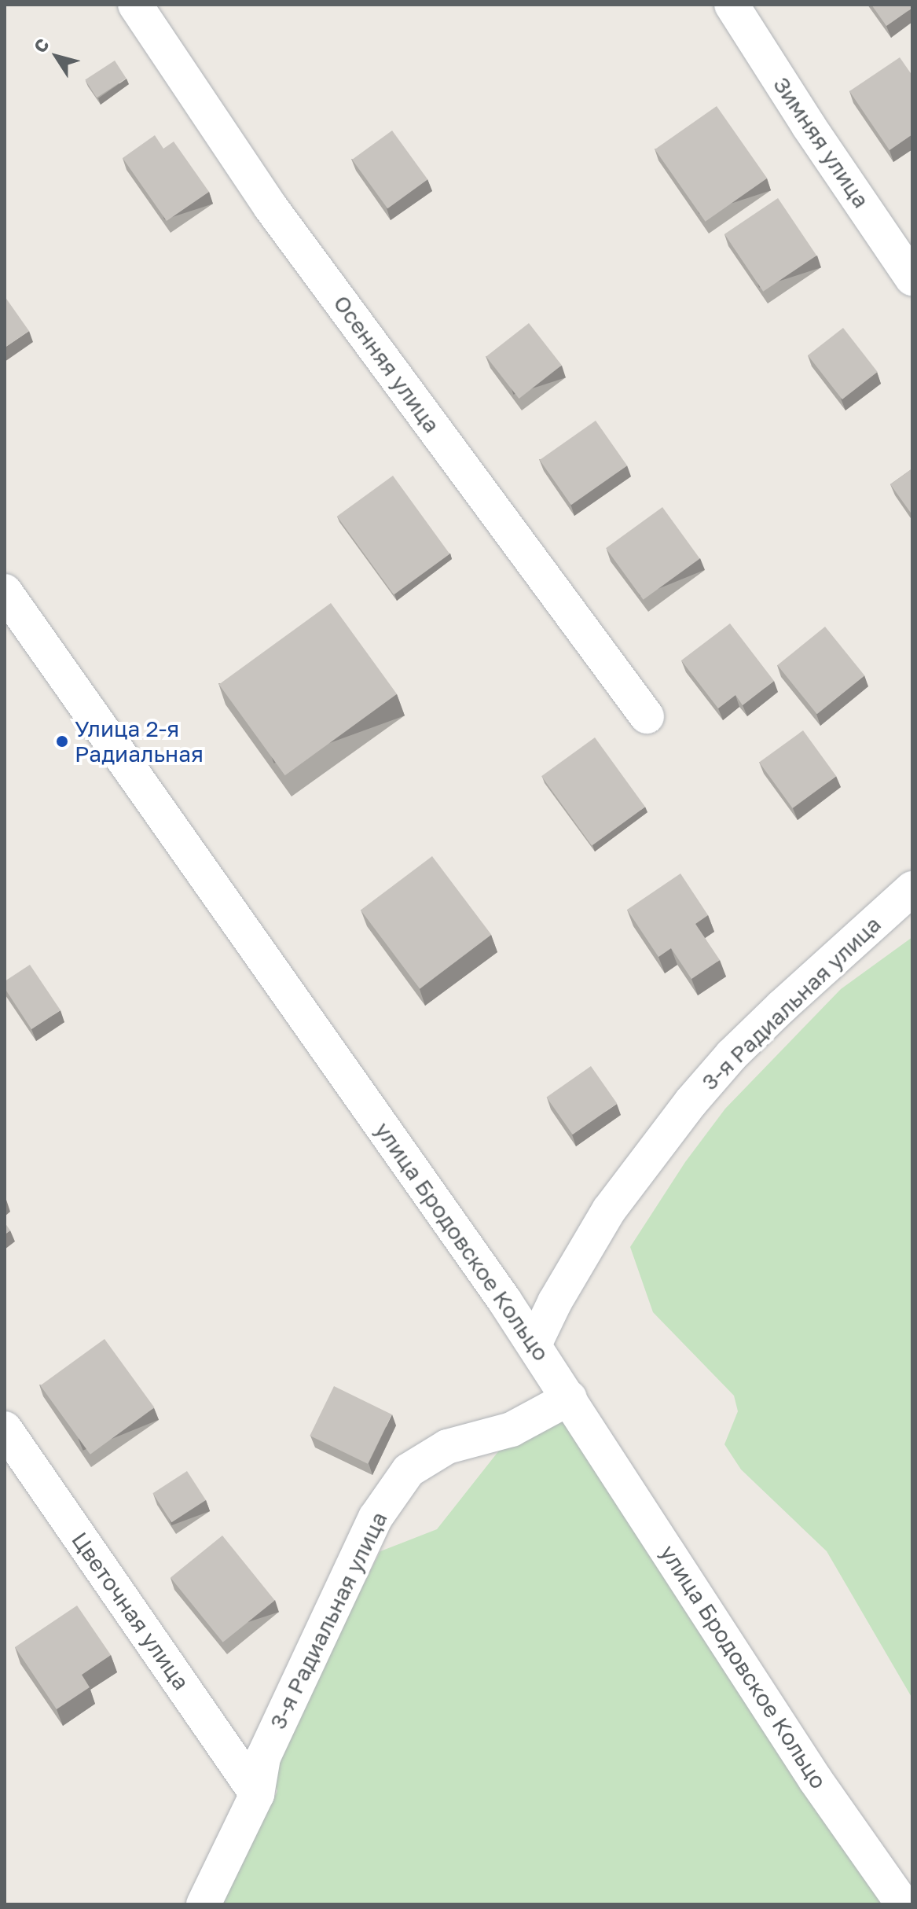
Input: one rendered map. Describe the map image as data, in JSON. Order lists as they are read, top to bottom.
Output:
{
  "streets": {
    "street": [
      "Зимняя улица",
      "Осенняя улица",
      "3-я Радиальная улица",
      "улица Бродовское Кольцо",
      "Цветочная улица"
    ]
  },
  "crossings": [
    ["3-я Радиальная улица", "улица Бродовское Кольцо"],
    ["3-я Радиальная улица", "Цветочная улица"]
  ],
  "places": ["Улица 2-я Радиальная"],
  "north": "top left"
}
